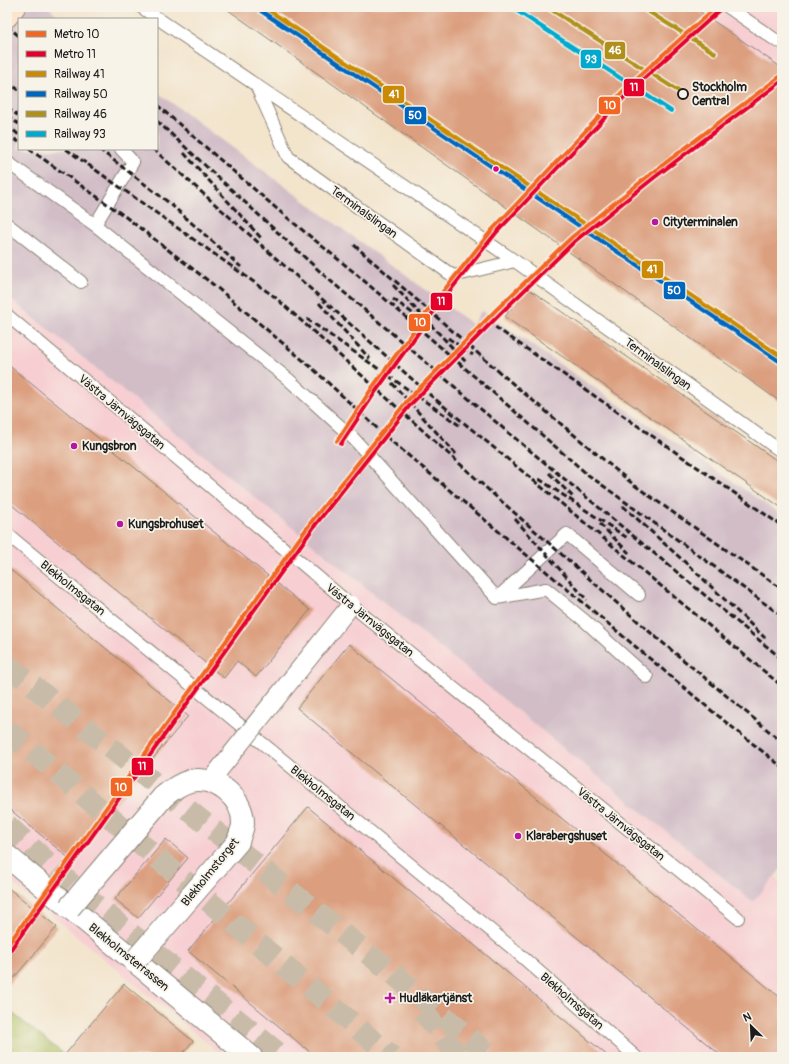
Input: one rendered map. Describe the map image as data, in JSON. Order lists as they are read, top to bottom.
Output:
{
  "streets": {
    "street": ["Blekholmstorget", "Blekholmsterrassen"],
    "lane": ["Terminalslingan", "Västra Järnvägsgatan", "Blekholmsgatan"]
  },
  "crossings": [
    ["Blekholmstorget", "Blekholmsterrassen"]
  ],
  "places": {
    "other": [
      "Stockholm Central",
      "Cityterminalen",
      "Kungsbron",
      "Kungsbrohuset",
      "Klarabergshuset"
    ],
    "health": ["Hudläkartjänst"]
  },
  "lines": [
    "metro line 10",
    "rail line 41",
    "rail line 46",
    "rail line 93",
    "metro line 11",
    "rail line 50"
  ],
  "legend": [
    "Metro 10",
    "Metro 11",
    "Railway 41",
    "Railway 50",
    "Railway 46",
    "Railway 93"
  ],
  "north": "top left"
}
